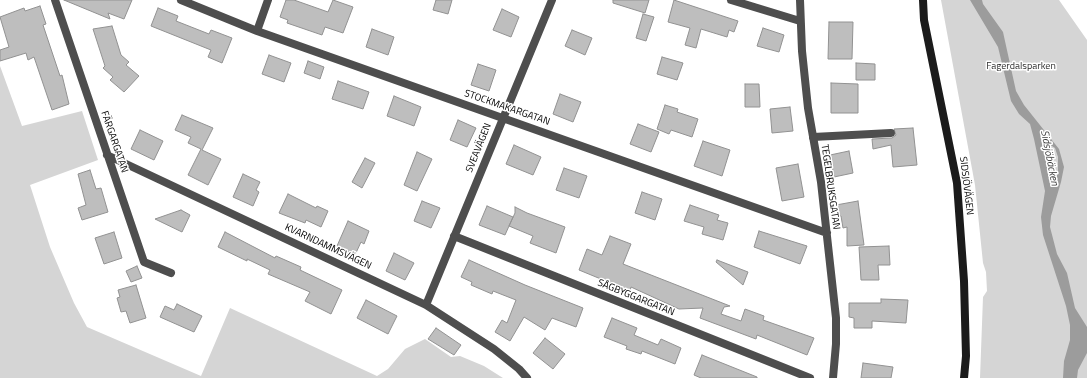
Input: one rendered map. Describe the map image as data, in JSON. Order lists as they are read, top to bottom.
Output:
{
  "streets": {
    "main road": ["SIDSJÖVÄGEN"],
    "street": [
      "STOCKMAKARGATAN",
      "FÄRGARGATAN",
      "SVEAVÄGEN",
      "TEGELBRUKSGATAN",
      "KVARNDAMMSVÄGEN",
      "SÅGBYGGARGATAN"
    ]
  },
  "crossings": [
    ["STOCKMAKARGATAN", "SVEAVÄGEN"],
    ["STOCKMAKARGATAN", "TEGELBRUKSGATAN"],
    ["FÄRGARGATAN", "KVARNDAMMSVÄGEN"],
    ["SVEAVÄGEN", "KVARNDAMMSVÄGEN"],
    ["SVEAVÄGEN", "SÅGBYGGARGATAN"]
  ],
  "water": ["Sidsjöbäcken"],
  "parks": ["Fagerdalsparken"]
}
